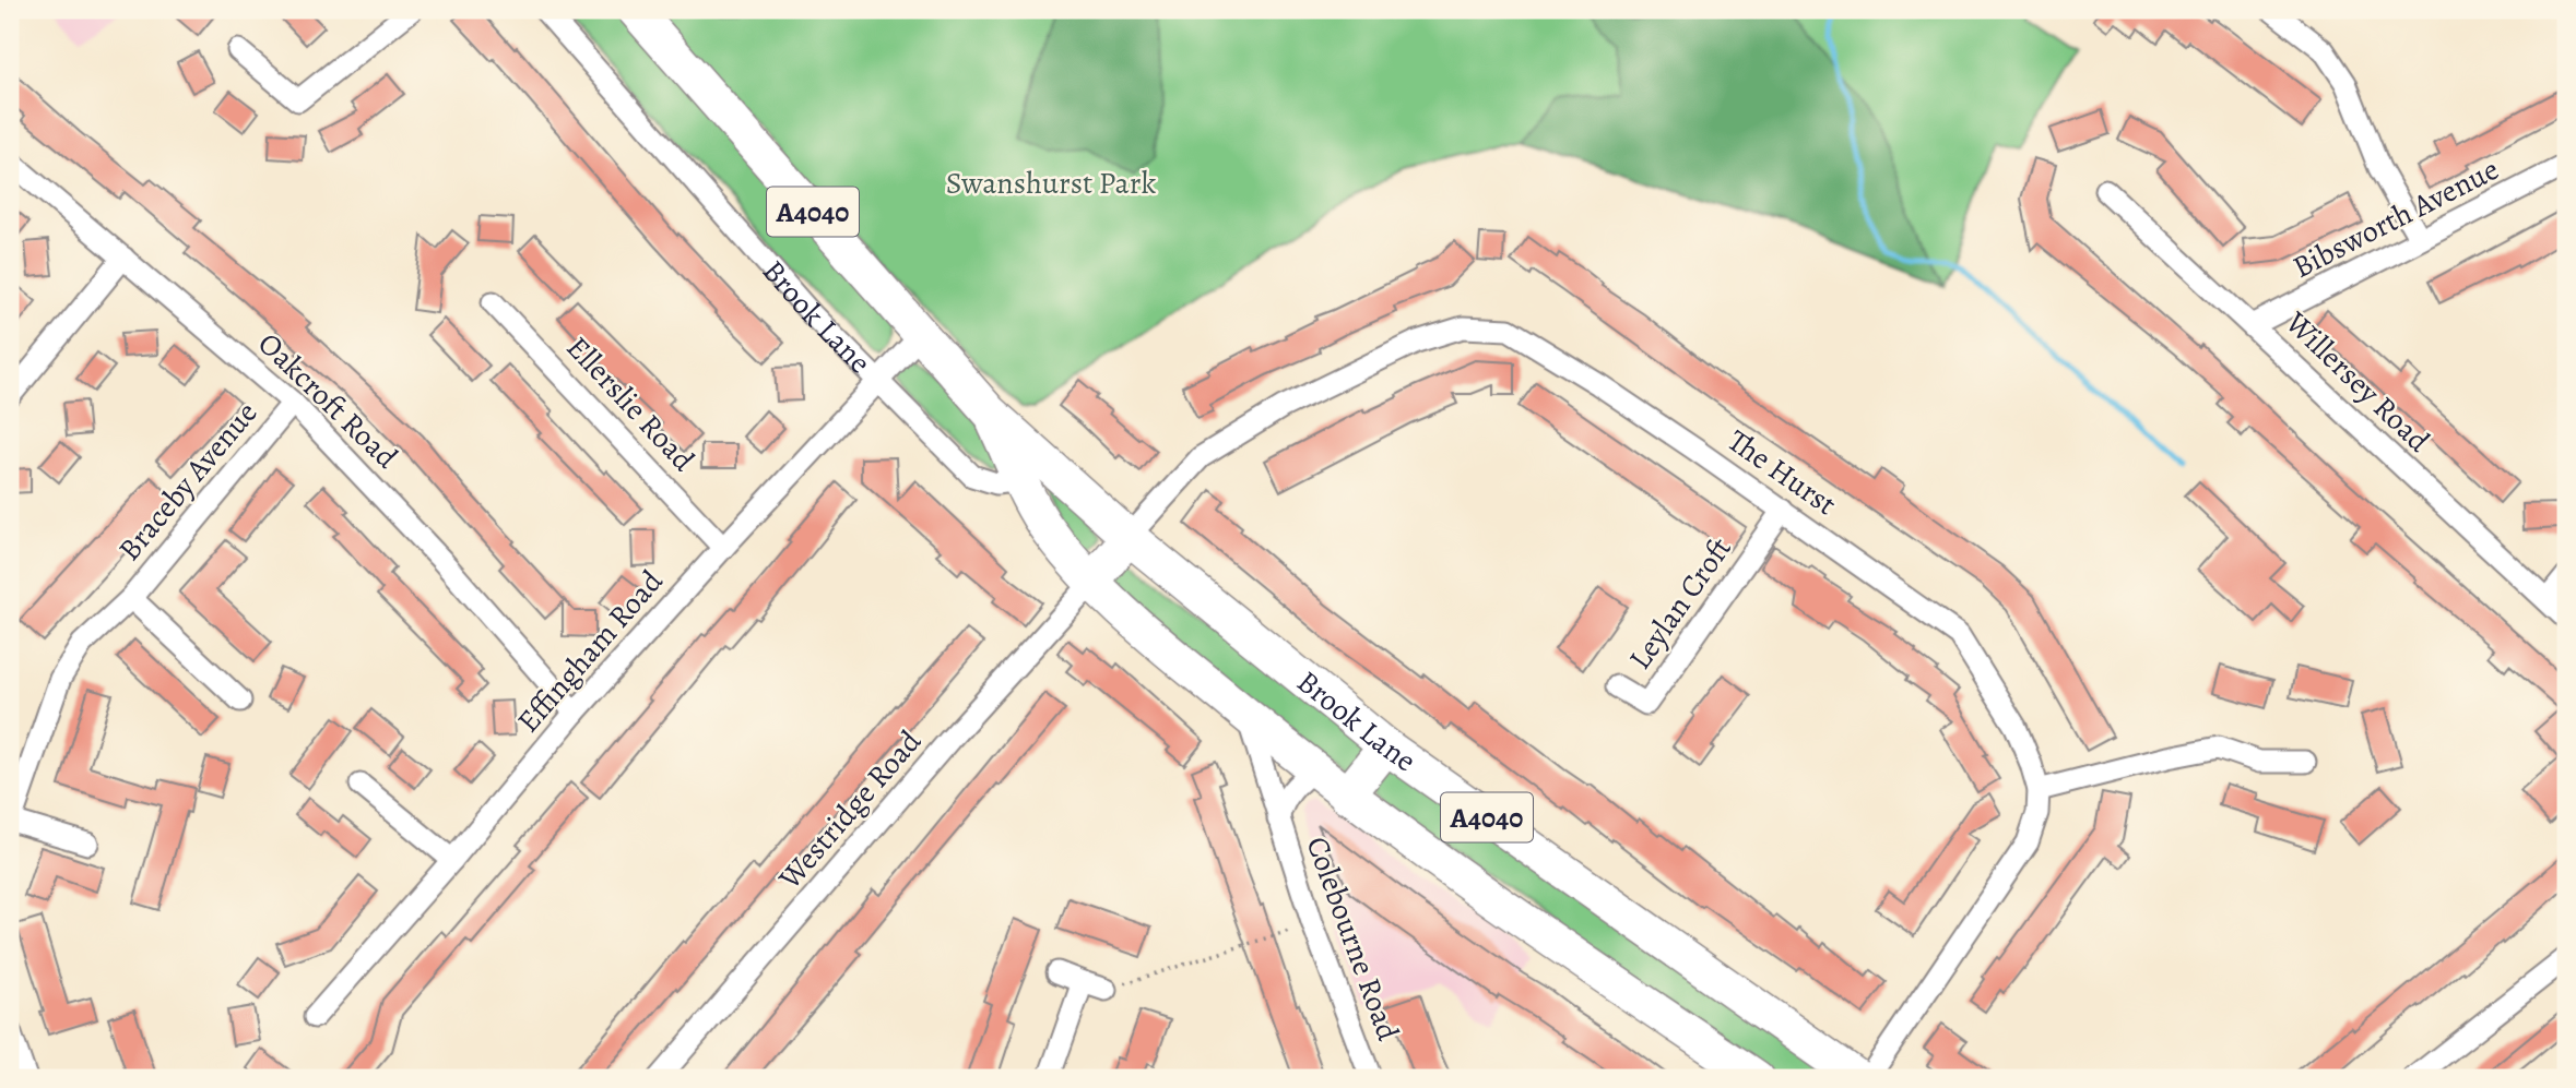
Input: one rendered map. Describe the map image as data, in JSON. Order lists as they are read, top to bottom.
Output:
{
  "streets": {
    "main road": ["A4040", "Brook Lane"],
    "street": [
      "Bibsworth Avenue",
      "Willersey Road",
      "Oakcroft Road",
      "Ellerslie Road",
      "The Hurst",
      "Braceby Avenue",
      "Leylan Croft",
      "Effingham Road",
      "Westridge Road",
      "Colebourne Road"
    ]
  },
  "crossings": [
    ["Bibsworth Avenue", "Willersey Road"],
    ["Brook Lane", "The Hurst"],
    ["Brook Lane", "Effingham Road"],
    ["Brook Lane", "Westridge Road"],
    ["Brook Lane", "Colebourne Road"],
    ["Oakcroft Road", "Braceby Avenue"],
    ["Oakcroft Road", "Effingham Road"],
    ["Ellerslie Road", "Effingham Road"],
    ["The Hurst", "Leylan Croft"]
  ],
  "parks": ["Swanshurst Park"]
}
